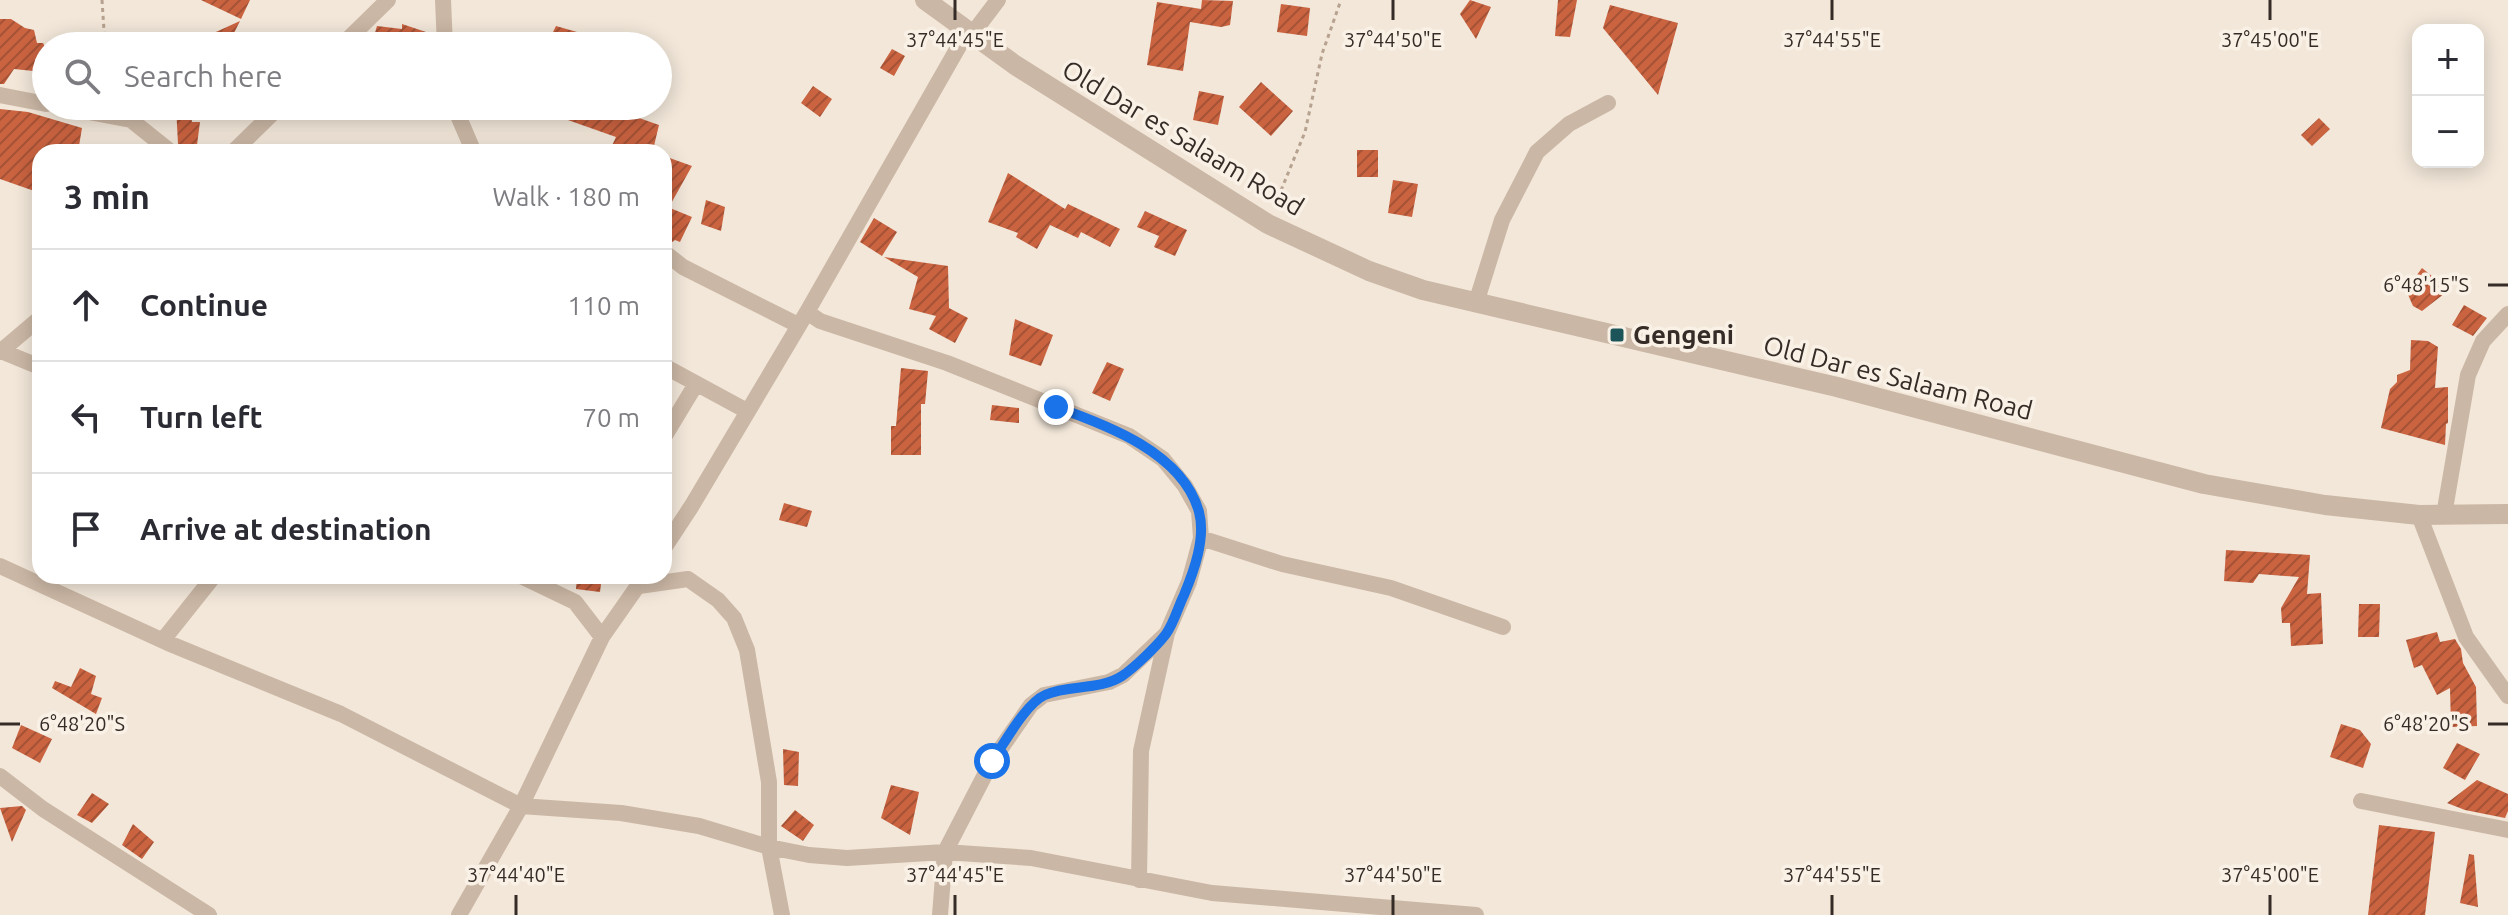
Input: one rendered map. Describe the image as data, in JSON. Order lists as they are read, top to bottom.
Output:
{
  "streets": {
    "street": ["Old Dar es Salaam Road"]
  },
  "places": {
    "transit": ["Gengeni"]
  },
  "page": {
    "map_buttons": ["+", "−"],
    "search": "Search here",
    "heading": ["3 min", "Walk · 180 m"],
    "list": [
      ["Continue", "110 m"],
      ["Turn left", "70 m"],
      "Arrive at destination"
    ]
  },
  "coordinates": [
    "37°44'45\"E",
    "37°44'50\"E",
    "37°44'55\"E",
    "37°45'00\"E",
    "6°48'15\"S",
    "6°48'20\"S",
    "37°44'40\"E"
  ]
}
